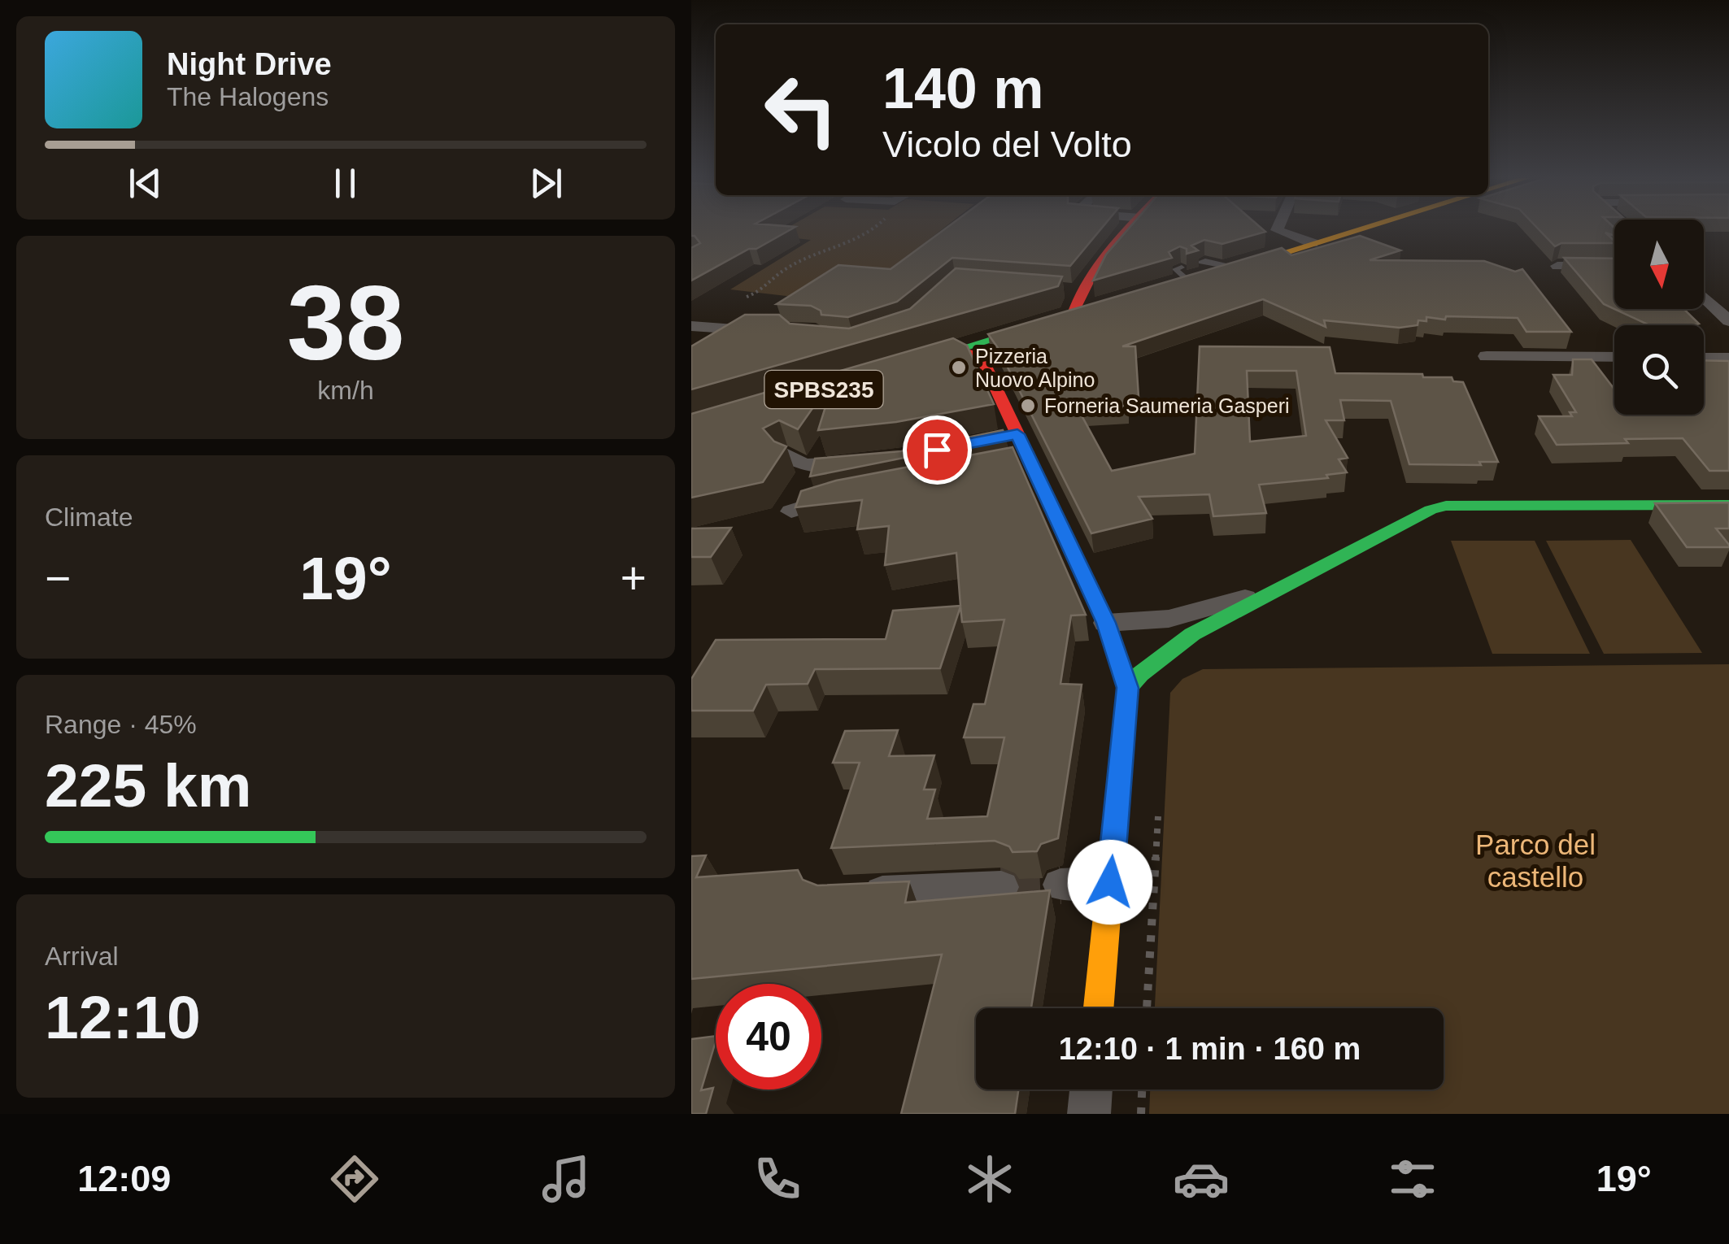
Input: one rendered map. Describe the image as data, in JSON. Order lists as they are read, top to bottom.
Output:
{
  "streets": {
    "street": ["SPBS235"]
  },
  "parks": ["Parco del castello"],
  "places": ["Pizzeria Nuovo Alpino", "Forneria Saumeria Gasperi"],
  "north": "bottom",
  "page": {
    "turn": ["140 m", "Vicolo del Volto"],
    "song": ["Night Drive", "The Halogens"],
    "tile": [
      ["38", "km/h"],
      "Climate",
      ["Range · 45%", "225 km"],
      ["Arrival", "12:10"]
    ],
    "heat": ["−", "19°", "+"],
    "limit": "40",
    "trip": "12:10 · 1 min · 160 m",
    "tabs": ["12:09", "19°"]
  }
}
